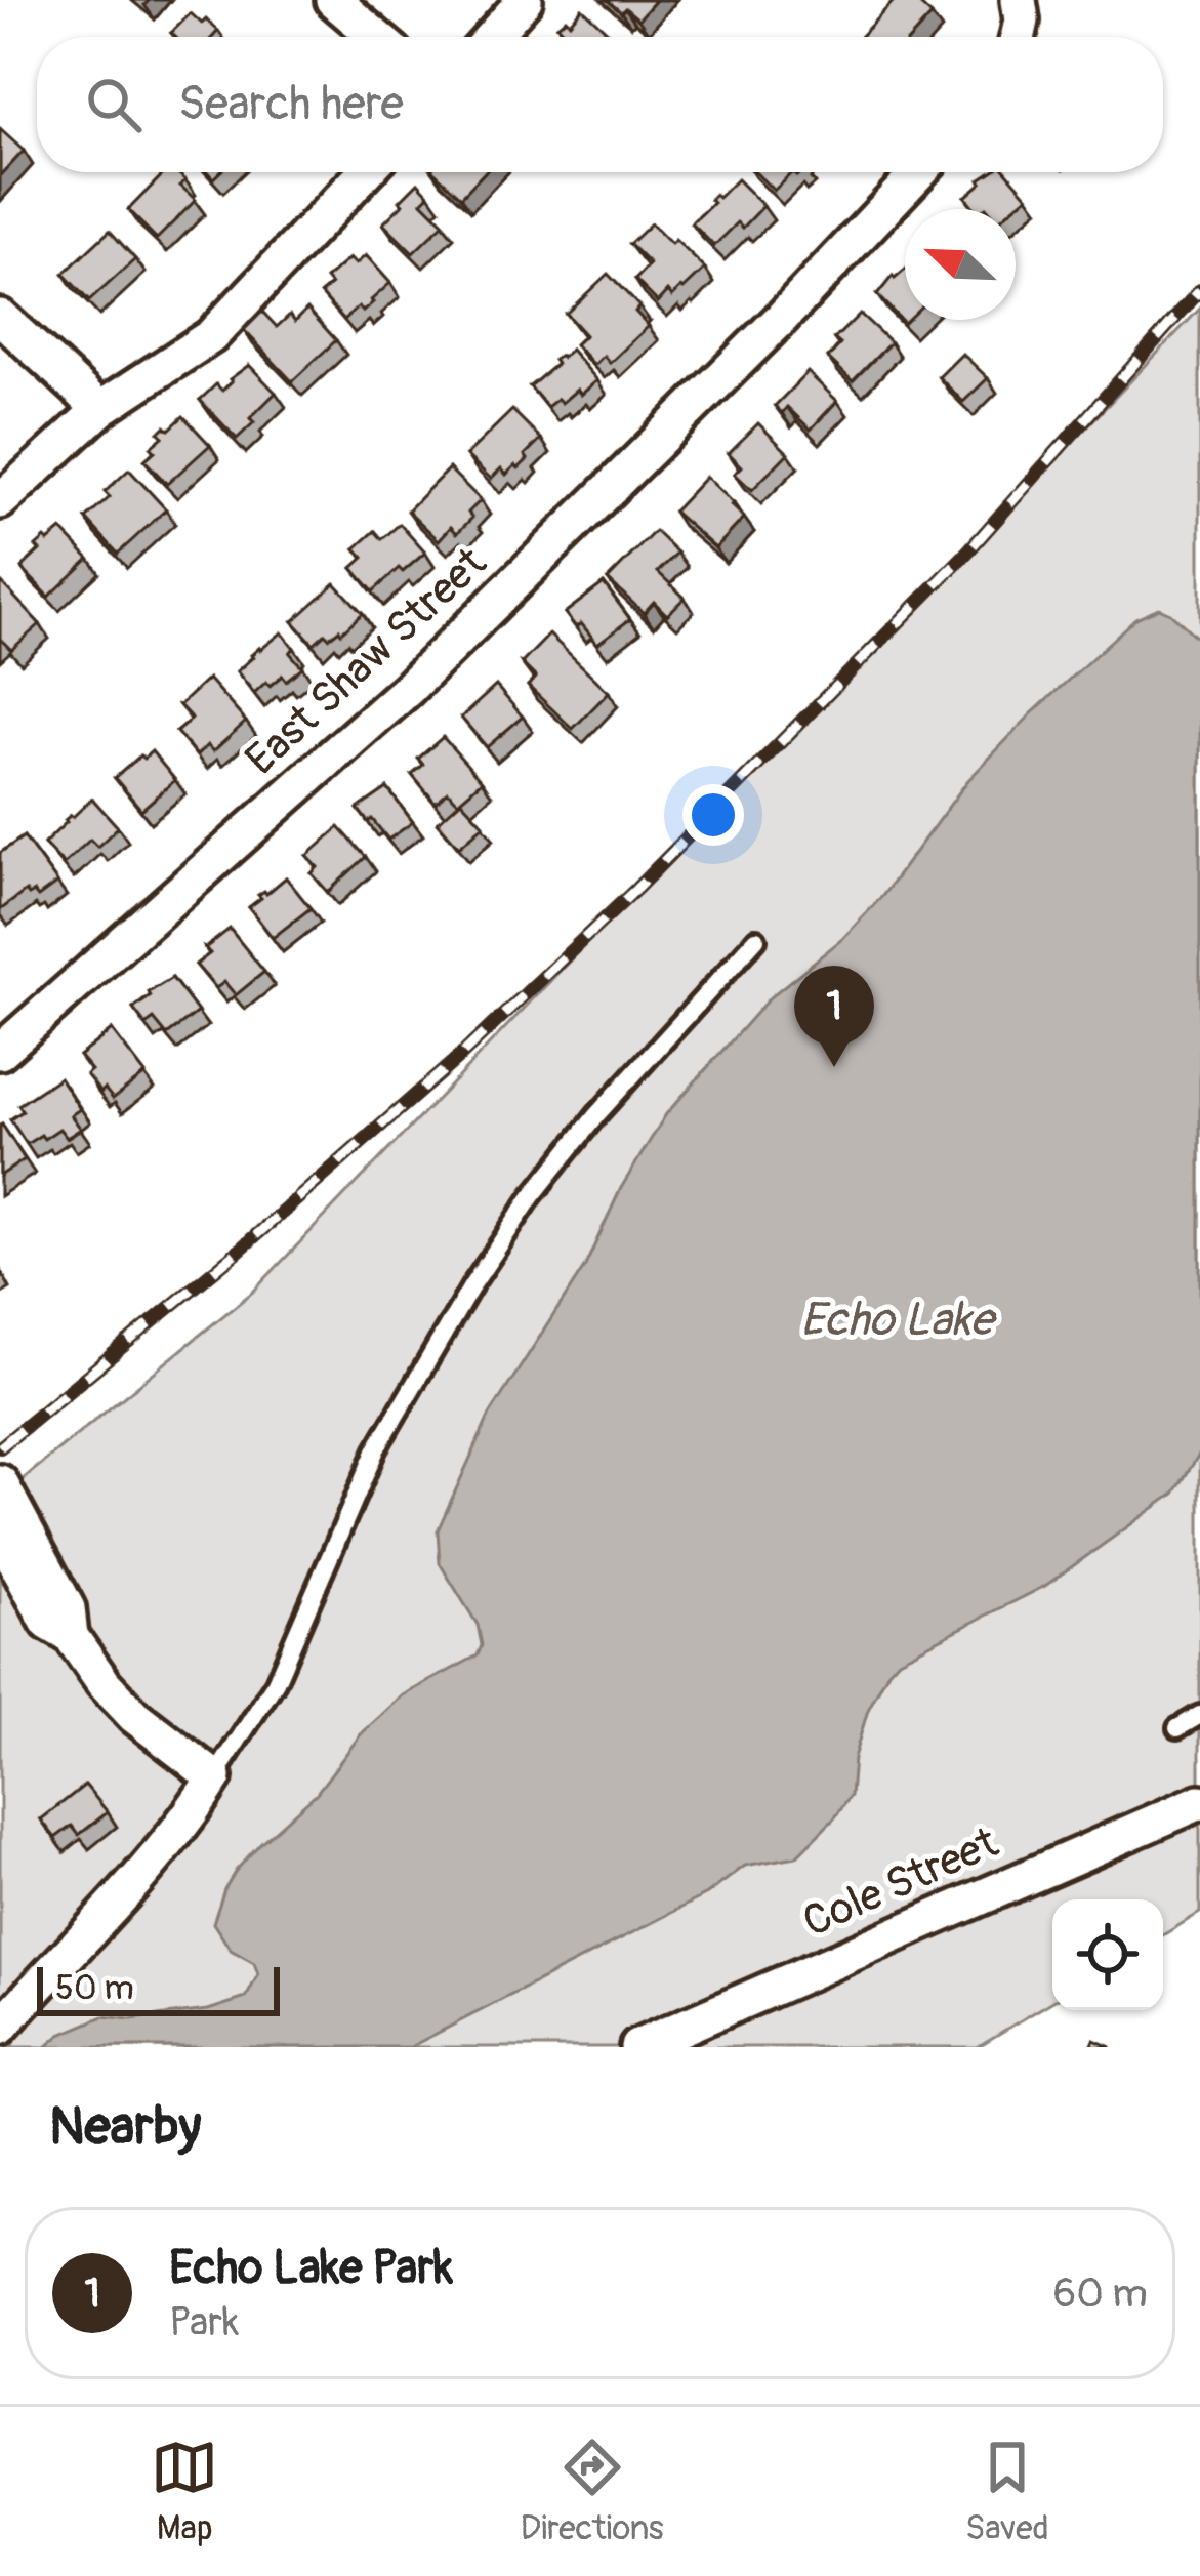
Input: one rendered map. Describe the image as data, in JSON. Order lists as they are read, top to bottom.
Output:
{
  "streets": {
    "street": ["East Shaw Street", "Cole Street"]
  },
  "water": ["Echo Lake"],
  "scale_bar": "50 m",
  "north": "top left",
  "page": {
    "search": "Search here",
    "pins": "1",
    "scale": "50 m",
    "heading": "Nearby",
    "list": [
      {
        "mark": "1",
        "name": "Echo Lake Park",
        "note": "Park",
        "value": "60 m"
      }
    ],
    "nav": ["Map", "Directions", "Saved"]
  }
}
